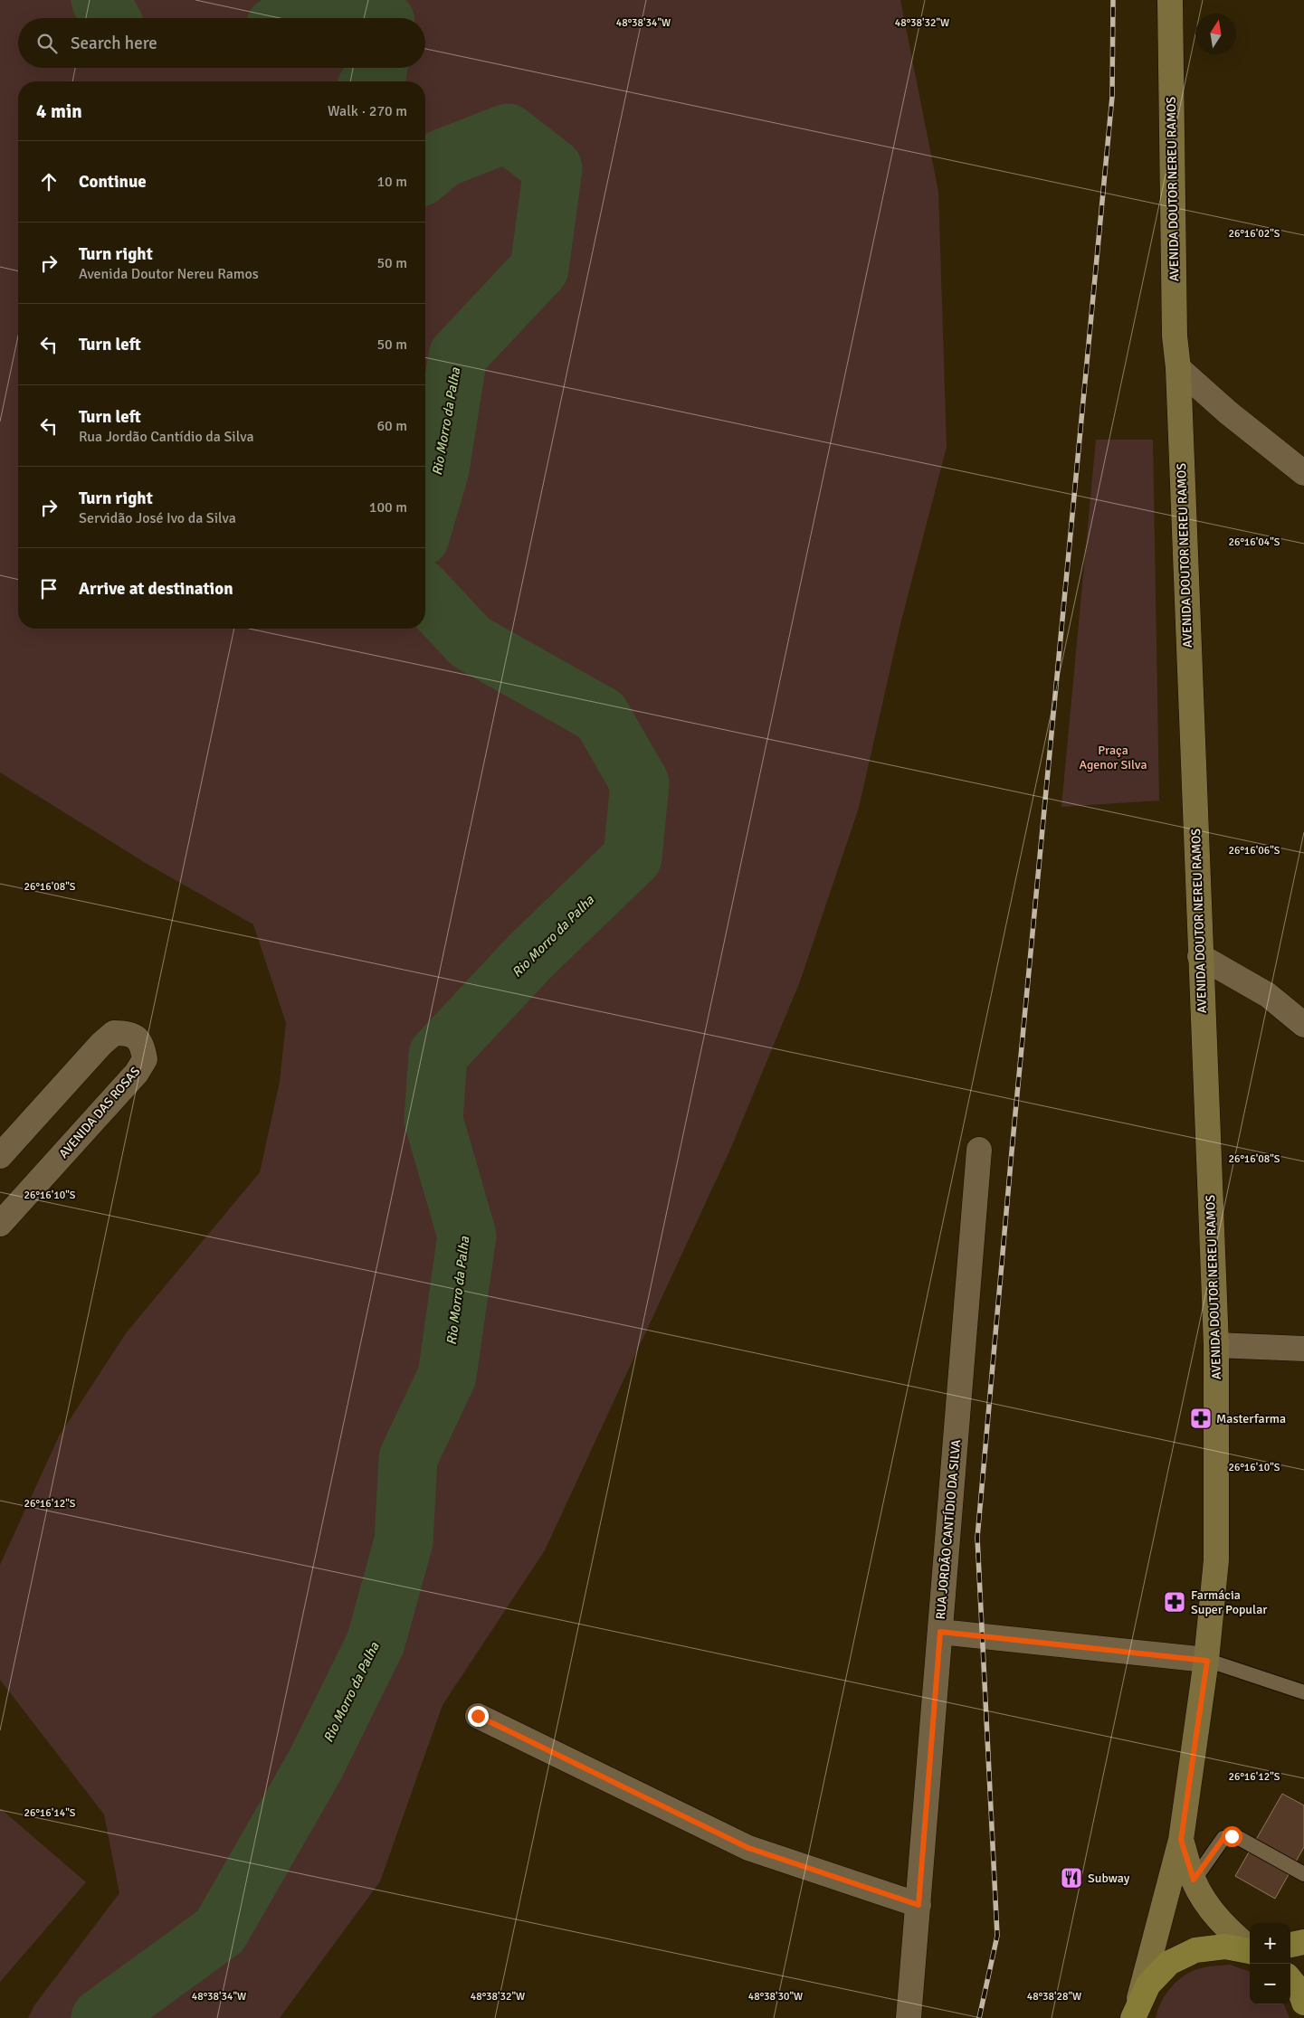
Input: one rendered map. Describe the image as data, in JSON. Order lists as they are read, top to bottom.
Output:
{
  "streets": {
    "main road": ["AVENIDA DOUTOR NEREU RAMOS"],
    "street": ["AVENIDA DAS ROSAS", "RUA JORDÃO CANTÍDIO DA SILVA"]
  },
  "water": ["Rio Morro da Palha"],
  "parks": ["Praça Agenor Silva"],
  "places": {
    "pharmacy": ["Masterfarma", "Farmácia Super Popular"],
    "restaurant": ["Subway"]
  },
  "north": "top",
  "page": {
    "search": "Search here",
    "heading": ["4 min", "Walk · 270 m"],
    "list": [
      ["Continue", "10 m"],
      ["Turn right", "Avenida Doutor Nereu Ramos", "50 m"],
      ["Turn left", "50 m"],
      ["Turn left", "Rua Jordão Cantídio da Silva", "60 m"],
      ["Turn right", "Servidão José Ivo da Silva", "100 m"],
      "Arrive at destination"
    ],
    "map_buttons": ["+", "−"]
  },
  "coordinates": [
    "48°38'34\"W",
    "48°38'32\"W",
    "26°16'02\"S",
    "26°16'04\"S",
    "26°16'06\"S",
    "26°16'08\"S",
    "26°16'10\"S",
    "26°16'12\"S",
    "26°16'14\"S",
    "48°38'30\"W",
    "48°38'28\"W"
  ]
}
